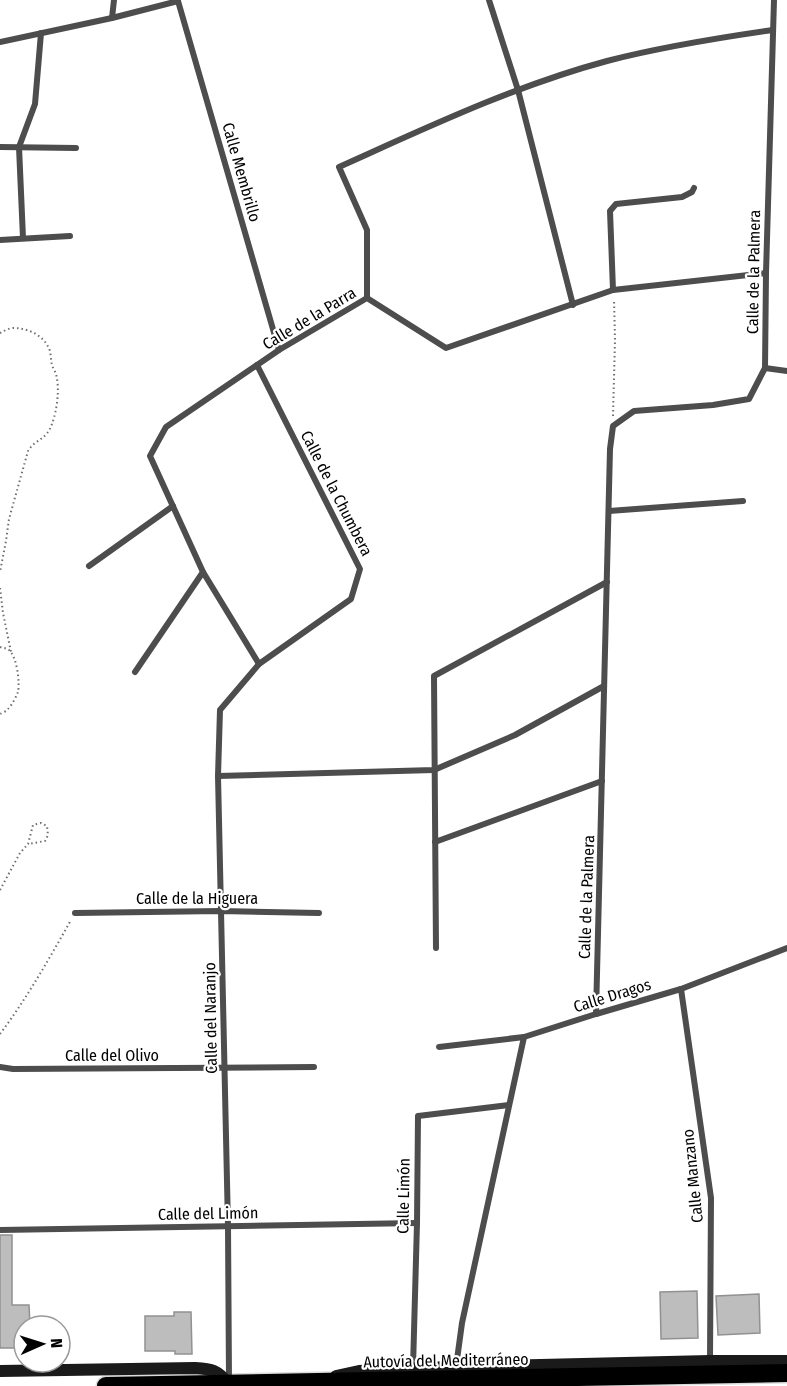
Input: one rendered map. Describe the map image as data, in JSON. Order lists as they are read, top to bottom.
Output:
{
  "streets": {
    "highway": ["Autovía del Mediterráneo"],
    "street": [
      "Calle Membrillo",
      "Calle de la Palmera",
      "Calle de la Parra",
      "Calle de la Chumbera",
      "Calle de la Higuera",
      "Calle Dragos",
      "Calle del Naranjo",
      "Calle del Olivo",
      "Calle Manzano",
      "Calle Limón",
      "Calle del Limón"
    ]
  },
  "crossings": [
    ["Calle Membrillo", "Calle de la Parra"],
    ["Calle de la Palmera", "Calle de la Parra"],
    ["Calle de la Palmera", "Calle Dragos"],
    ["Calle de la Parra", "Calle de la Chumbera"],
    ["Calle de la Parra", "Calle del Naranjo"],
    ["Calle de la Chumbera", "Calle del Naranjo"],
    ["Calle de la Higuera", "Calle del Naranjo"],
    ["Calle Dragos", "Calle Manzano"],
    ["Calle del Naranjo", "Calle del Olivo"],
    ["Calle del Naranjo", "Calle del Limón"],
    ["Calle del Naranjo", "Autovía del Mediterráneo"],
    ["Calle Limón", "Calle del Limón"]
  ],
  "north": "right"
}
